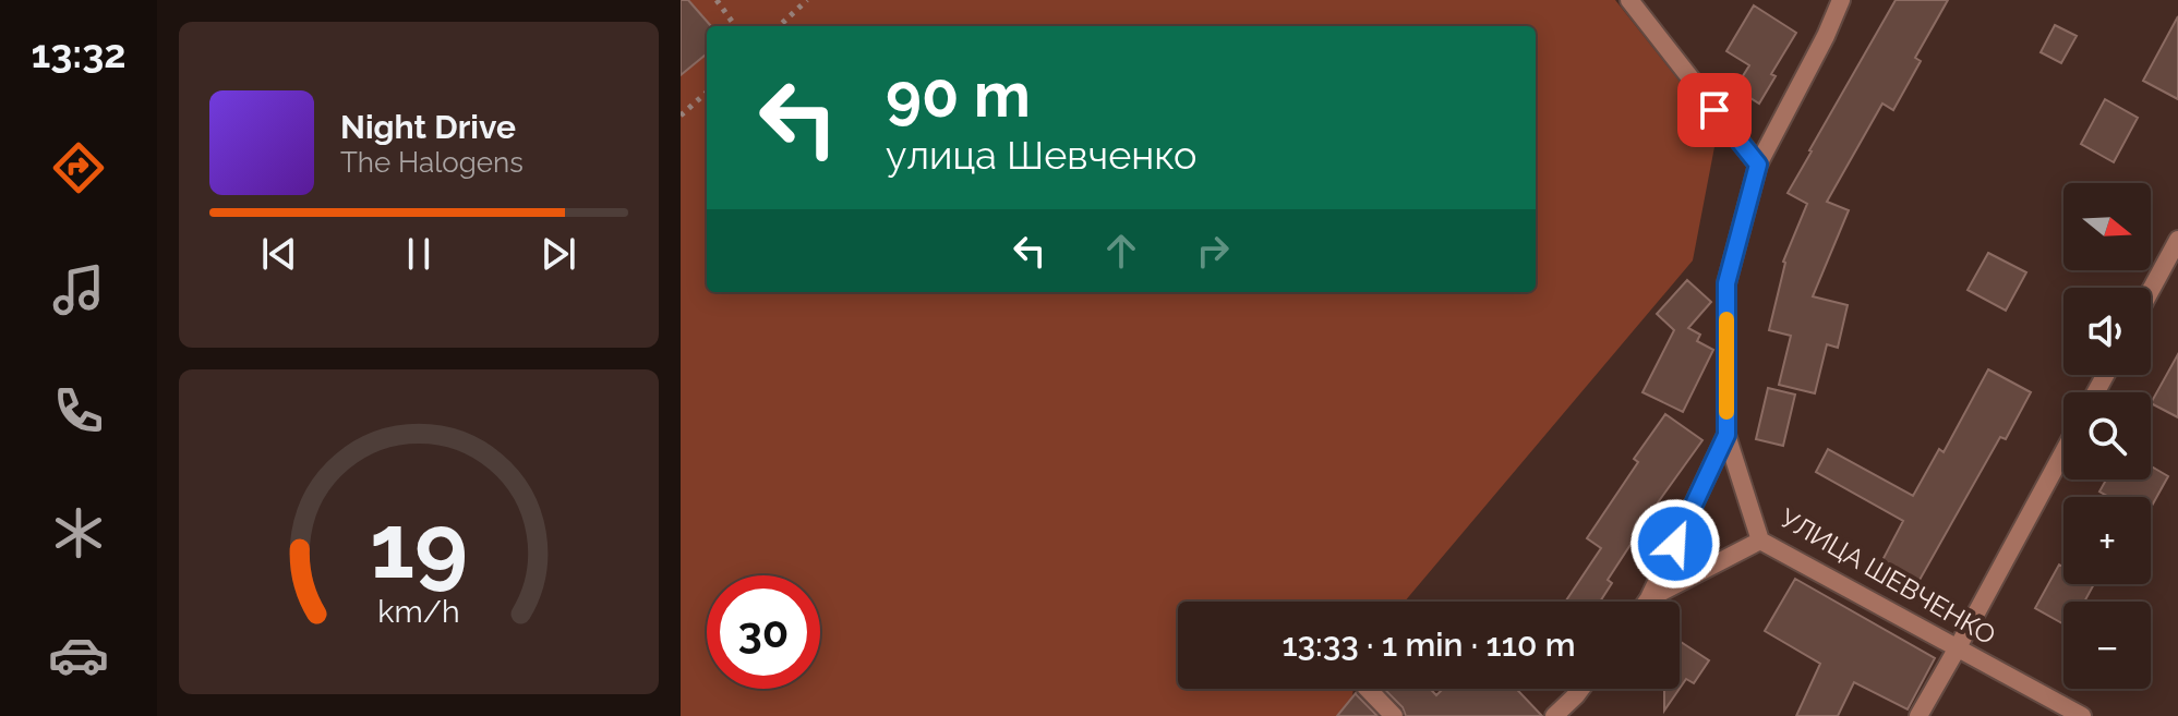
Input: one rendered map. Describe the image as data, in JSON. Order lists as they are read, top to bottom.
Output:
{
  "streets": {
    "street": ["УЛИЦА ШЕВЧЕНКО"]
  },
  "north": "right",
  "page": {
    "tabs": "13:32",
    "turn": ["90 m", "улица Шевченко"],
    "song": ["Night Drive", "The Halogens"],
    "map_buttons": ["+", "−"],
    "limit": "30",
    "trip": "13:33 · 1 min · 110 m",
    "gauge": ["19", "km/h"]
  }
}
